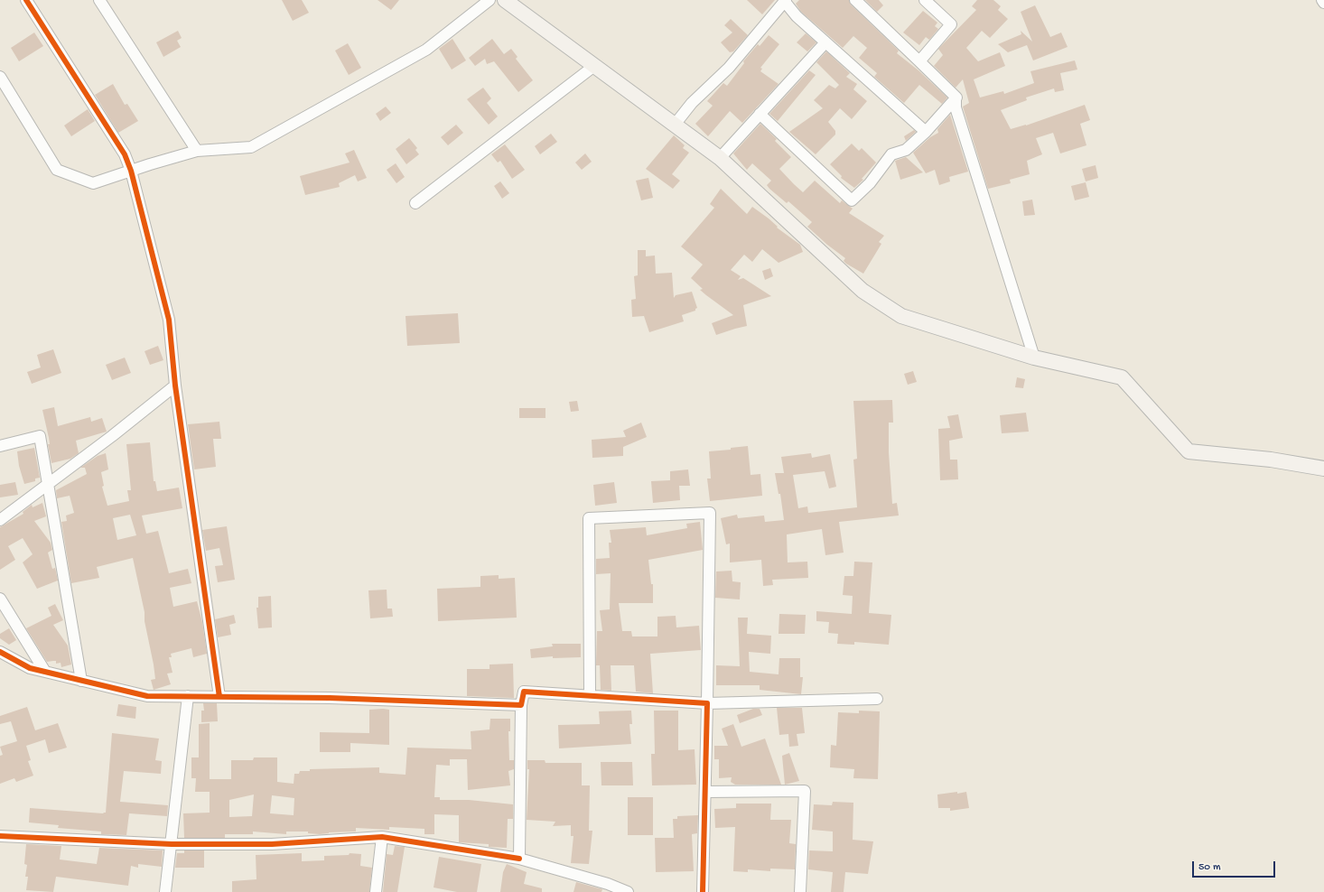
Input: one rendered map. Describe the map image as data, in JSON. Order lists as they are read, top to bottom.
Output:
{
  "scale_bar": "50 m"
}
